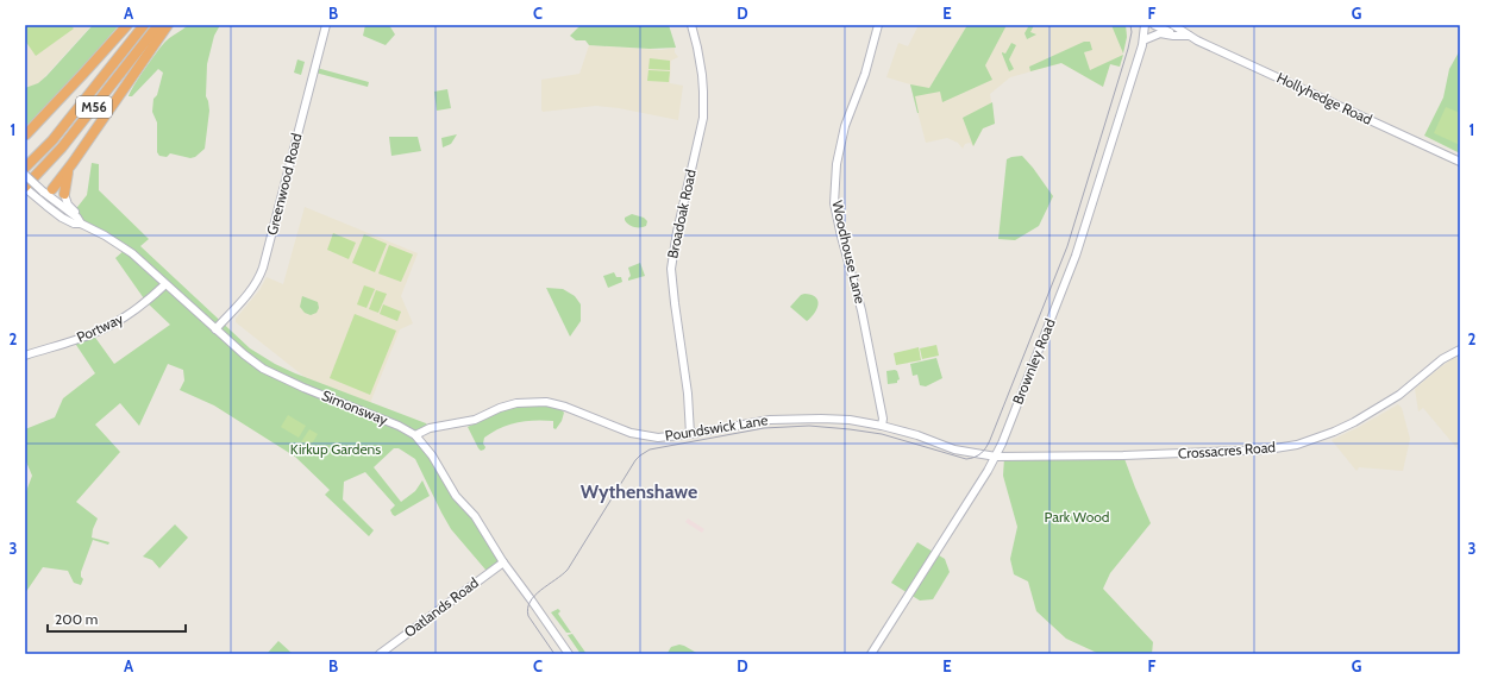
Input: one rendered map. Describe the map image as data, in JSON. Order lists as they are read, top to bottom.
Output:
{
  "streets": {
    "highway": ["M56"],
    "street": [
      "Hollyhedge Road",
      "Greenwood Road",
      "Broadoak Road",
      "Woodhouse Lane",
      "Portway",
      "Brownley Road",
      "Simonsway",
      "Poundswick Lane",
      "Crossacres Road",
      "Oatlands Road"
    ]
  },
  "crossings": [
    ["Hollyhedge Road", "Brownley Road"],
    ["M56", "Simonsway"],
    ["Greenwood Road", "Simonsway"],
    ["Broadoak Road", "Poundswick Lane"],
    ["Woodhouse Lane", "Poundswick Lane"],
    ["Portway", "Simonsway"],
    ["Brownley Road", "Poundswick Lane"],
    ["Brownley Road", "Crossacres Road"],
    ["Simonsway", "Poundswick Lane"],
    ["Simonsway", "Oatlands Road"],
    ["Poundswick Lane", "Crossacres Road"]
  ],
  "districts": ["Wythenshawe"],
  "parks": ["Kirkup Gardens", "Park Wood"],
  "scale_bar": "200 m",
  "grid": {
    "columns": [
      "A",
      "B",
      "C",
      "D",
      "E",
      "F",
      "G"
    ],
    "rows": ["1", "2", "3"]
  }
}
